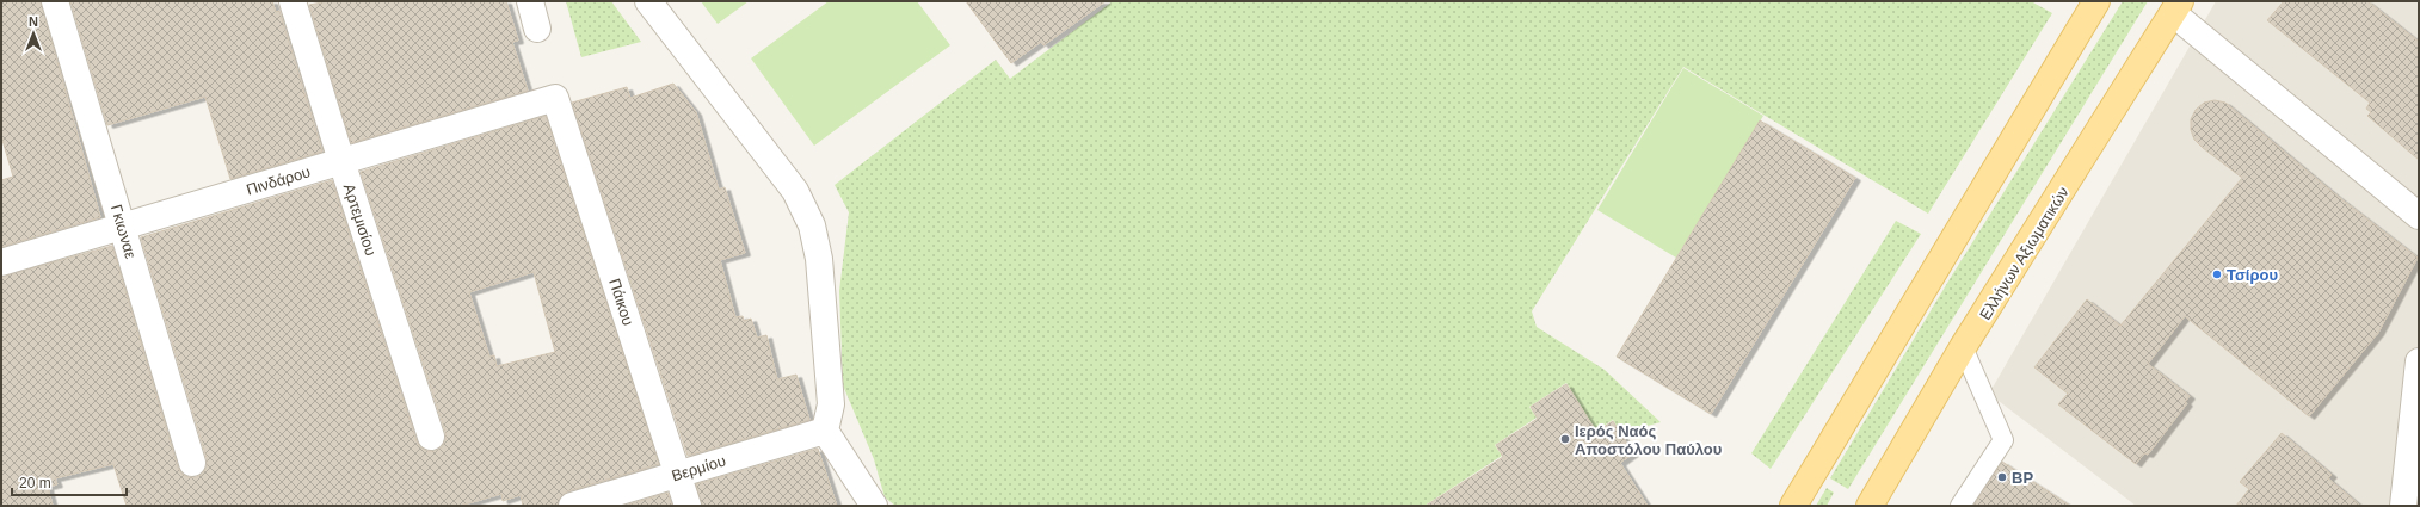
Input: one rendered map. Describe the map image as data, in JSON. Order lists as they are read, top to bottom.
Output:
{
  "streets": {
    "main road": ["Ελλήνων Αξιωματικών"],
    "street": [
      "Πινδάρου",
      "Αρτεμισίου",
      "Γκιωναε",
      "Πάικου",
      "Βερμίου"
    ]
  },
  "crossings": [
    ["Πινδάρου", "Αρτεμισίου"],
    ["Πινδάρου", "Γκιωναε"],
    ["Πινδάρου", "Πάικου"],
    ["Πάικου", "Βερμίου"]
  ],
  "places": ["Τσίρου", "Ιερός Ναός Αποστόλου Παύλου", "BP"],
  "scale_bar": "20 m",
  "north": "top"
}
